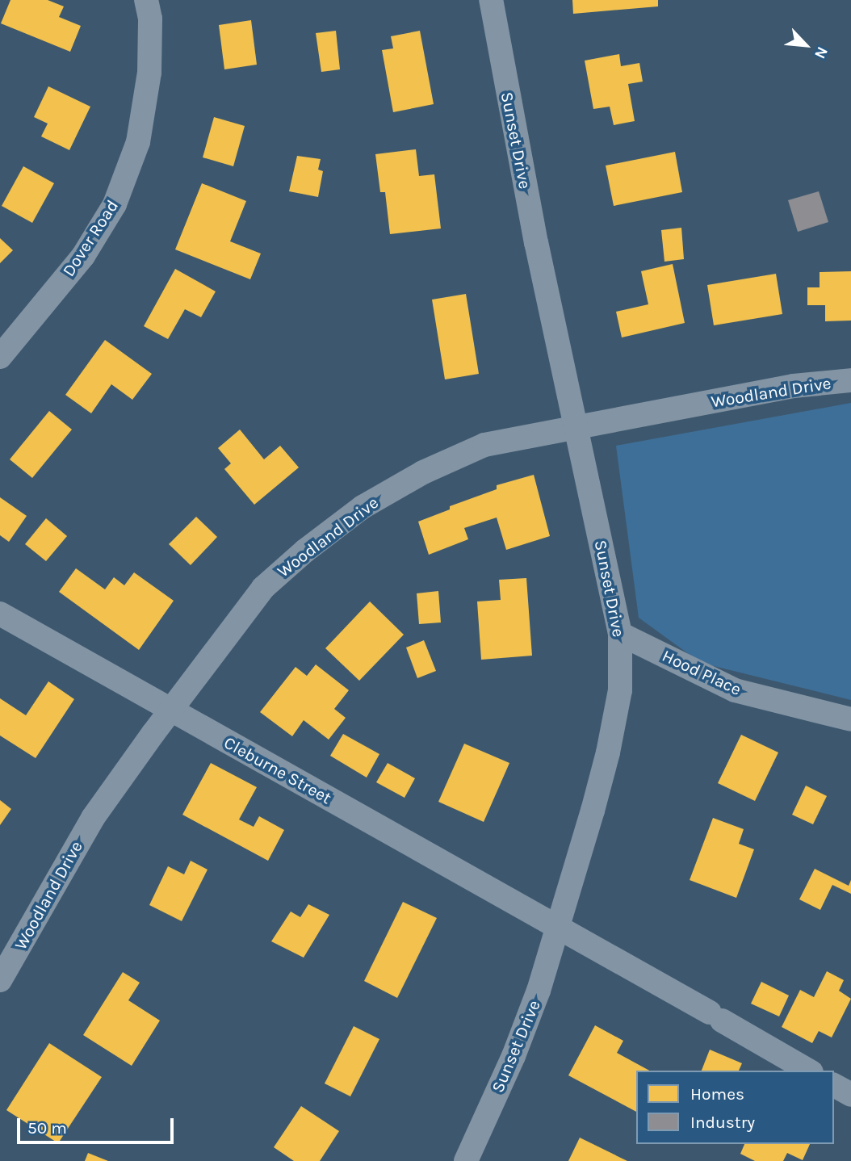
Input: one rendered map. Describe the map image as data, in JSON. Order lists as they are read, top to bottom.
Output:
{
  "streets": {
    "street": [
      "Sunset Drive",
      "Dover Road",
      "Woodland Drive",
      "Hood Place",
      "Cleburne Street"
    ]
  },
  "crossings": [
    ["Sunset Drive", "Woodland Drive"],
    ["Sunset Drive", "Hood Place"],
    ["Sunset Drive", "Cleburne Street"],
    ["Woodland Drive", "Cleburne Street"]
  ],
  "legend": ["Homes", "Industry"],
  "scale_bar": "50 m",
  "north": "bottom right"
}
